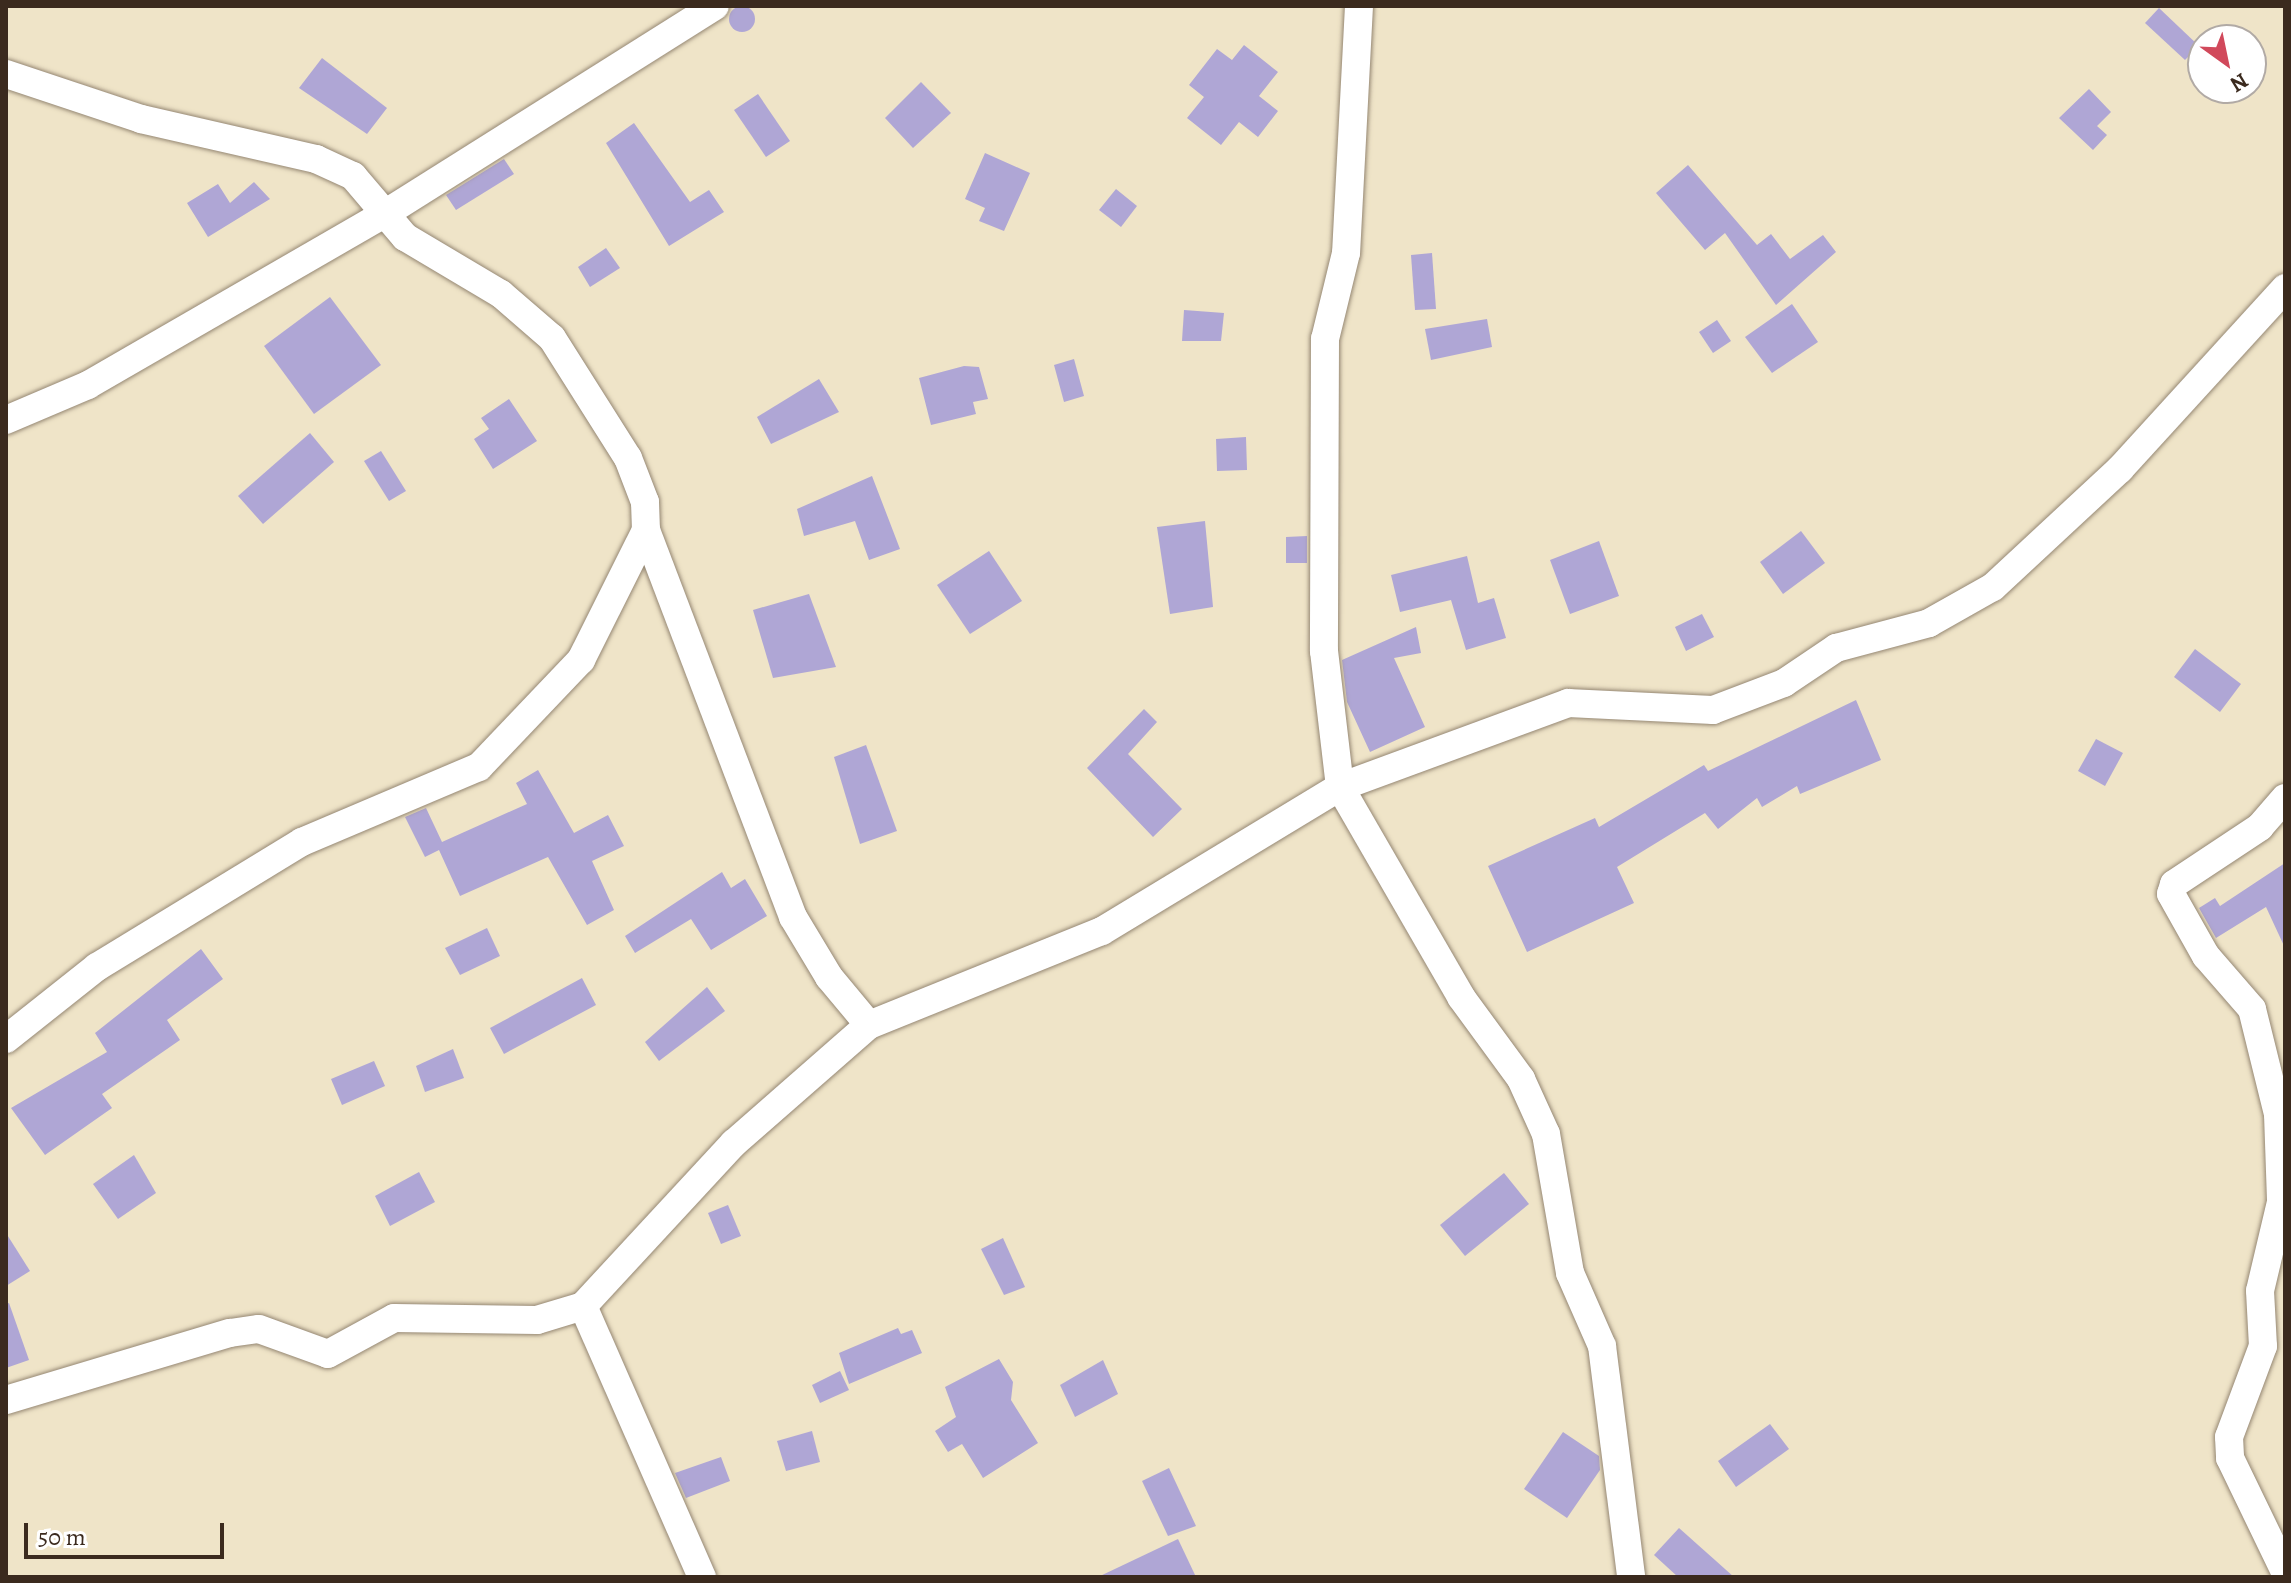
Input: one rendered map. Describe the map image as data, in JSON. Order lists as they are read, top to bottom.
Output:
{
  "scale_bar": "50 m",
  "north": "bottom right"
}
